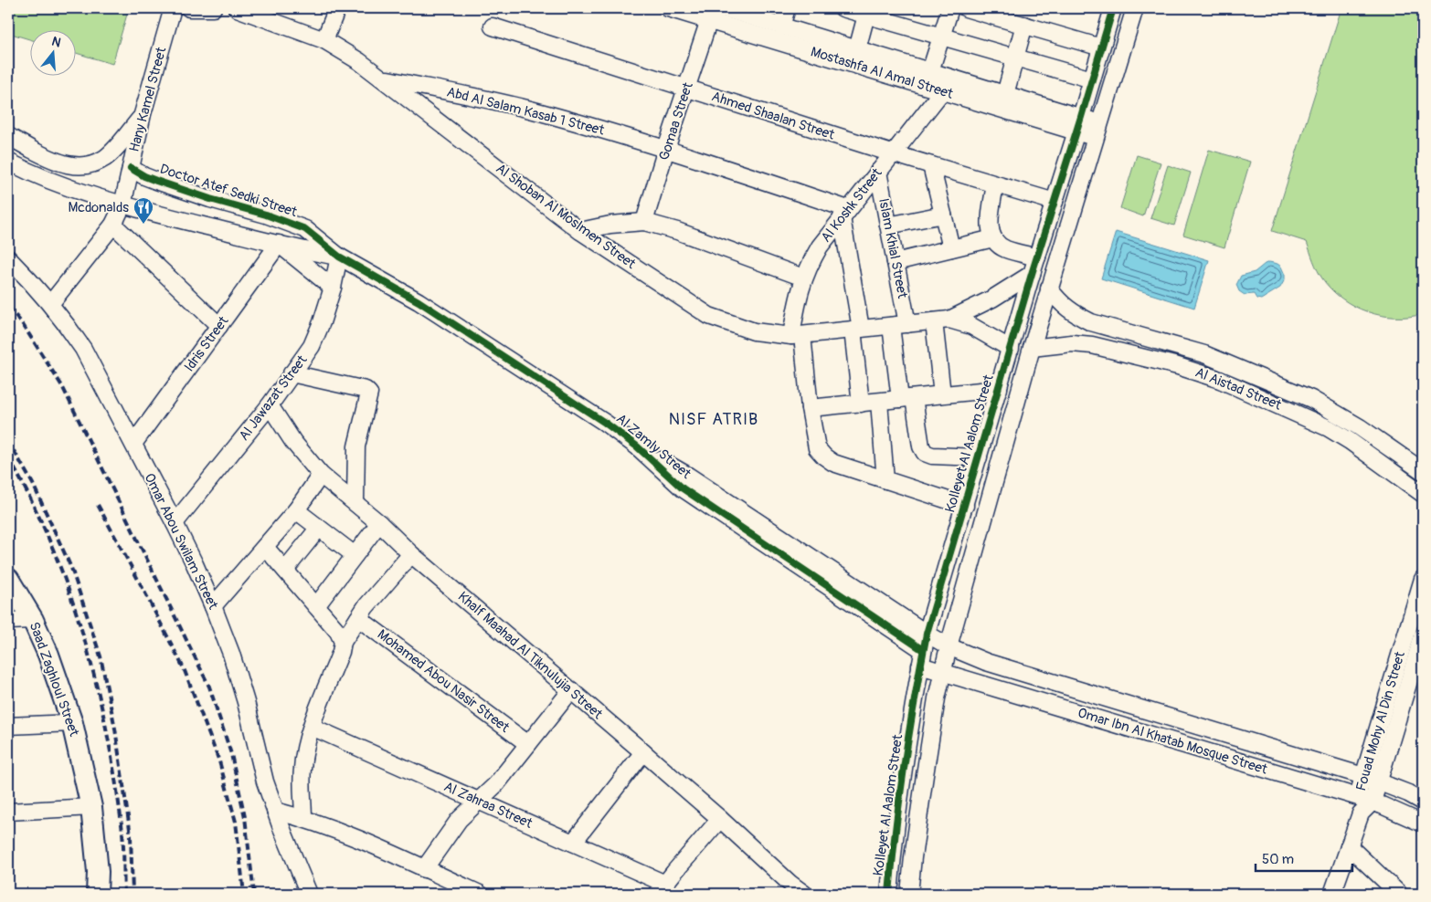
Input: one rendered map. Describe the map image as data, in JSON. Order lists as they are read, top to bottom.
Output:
{
  "streets": {
    "main road": ["Saad Zaghloul Street"],
    "street": [
      "Mostashfa Al Amal Street",
      "Hany Kamel Street",
      "Abd Al Salam Kasab 1 Street",
      "Ahmed Shaalan Street",
      "Gomaa Street",
      "Doctor Atef Sedki Street",
      "Al Koshk Street",
      "Al Shoban Al Moslmen Street",
      "Islam Khial Street",
      "Idris Street",
      "Al Aistad Street",
      "Al Jawazat Street",
      "Kolleyet Al Aalom Street",
      "Al Zamly Street",
      "Omar Abou Swilam Street",
      "Khalf Maahad Al Tiknulujia Street",
      "Mohamed Abou Nasir Street",
      "Fouad Mohy Al Din Street",
      "Omar Ibn Al Khatab Mosque Street",
      "Al Zahraa Street"
    ]
  },
  "crossings": [
    ["Mostashfa Al Amal Street", "Gomaa Street"],
    ["Mostashfa Al Amal Street", "Al Koshk Street"],
    ["Mostashfa Al Amal Street", "Kolleyet Al Aalom Street"],
    ["Hany Kamel Street", "Doctor Atef Sedki Street"],
    ["Hany Kamel Street", "Omar Abou Swilam Street"],
    ["Abd Al Salam Kasab 1 Street", "Gomaa Street"],
    ["Abd Al Salam Kasab 1 Street", "Al Koshk Street"],
    ["Abd Al Salam Kasab 1 Street", "Al Shoban Al Moslmen Street"],
    ["Ahmed Shaalan Street", "Gomaa Street"],
    ["Ahmed Shaalan Street", "Al Koshk Street"],
    ["Ahmed Shaalan Street", "Kolleyet Al Aalom Street"],
    ["Doctor Atef Sedki Street", "Al Jawazat Street"],
    ["Doctor Atef Sedki Street", "Al Zamly Street"],
    ["Al Koshk Street", "Al Shoban Al Moslmen Street"],
    ["Al Koshk Street", "Islam Khial Street"],
    ["Al Koshk Street", "Kolleyet Al Aalom Street"],
    ["Al Shoban Al Moslmen Street", "Islam Khial Street"],
    ["Al Shoban Al Moslmen Street", "Kolleyet Al Aalom Street"],
    ["Islam Khial Street", "Kolleyet Al Aalom Street"],
    ["Idris Street", "Omar Abou Swilam Street"],
    ["Al Jawazat Street", "Al Zamly Street"],
    ["Al Jawazat Street", "Omar Abou Swilam Street"],
    ["Al Jawazat Street", "Khalf Maahad Al Tiknulujia Street"],
    ["Kolleyet Al Aalom Street", "Al Zamly Street"],
    ["Kolleyet Al Aalom Street", "Omar Ibn Al Khatab Mosque Street"],
    ["Al Zamly Street", "Omar Ibn Al Khatab Mosque Street"],
    ["Fouad Mohy Al Din Street", "Omar Ibn Al Khatab Mosque Street"]
  ],
  "districts": ["NISF ATRIB"],
  "places": {
    "restaurant": ["Mcdonalds"]
  },
  "scale_bar": "50 m",
  "north": "top"
}
